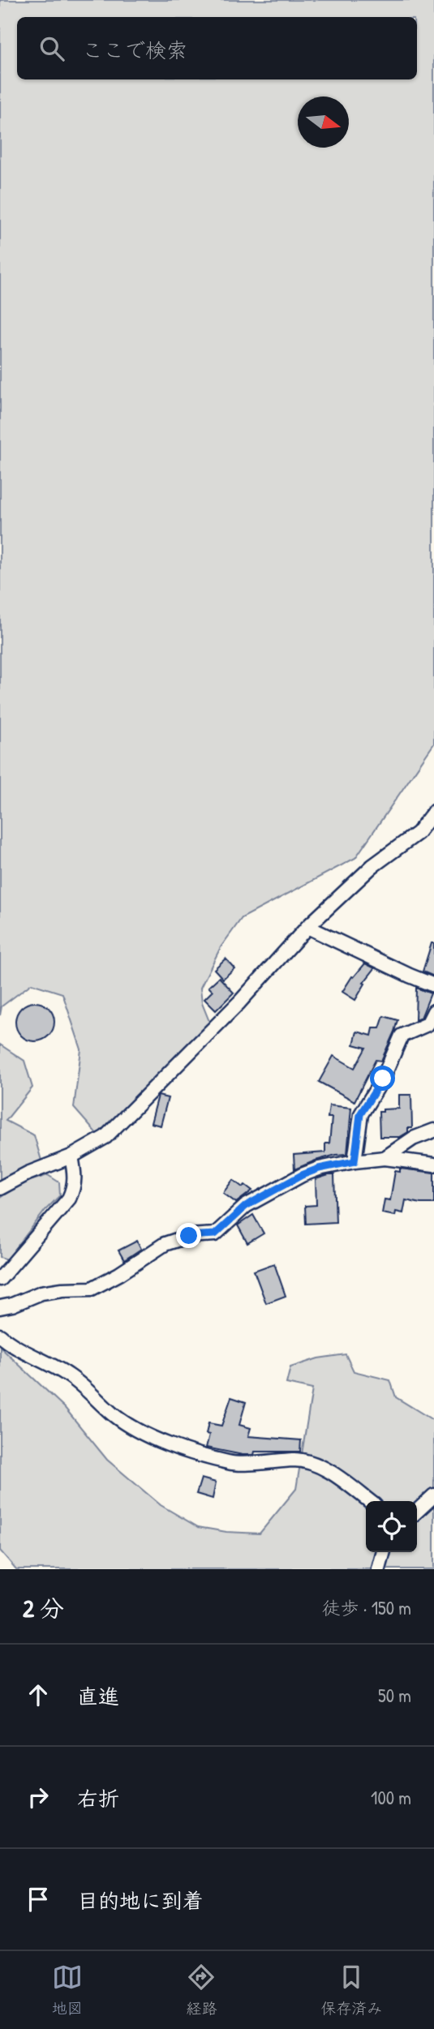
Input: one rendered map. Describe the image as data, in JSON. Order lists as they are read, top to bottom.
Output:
{
  "north": "right",
  "page": {
    "search": "ここで検索",
    "heading": ["2 分", "徒歩 · 150 m"],
    "list": [
      ["直進", "50 m"],
      ["右折", "100 m"],
      "目的地に到着"
    ],
    "nav": ["地図", "経路", "保存済み"]
  }
}
